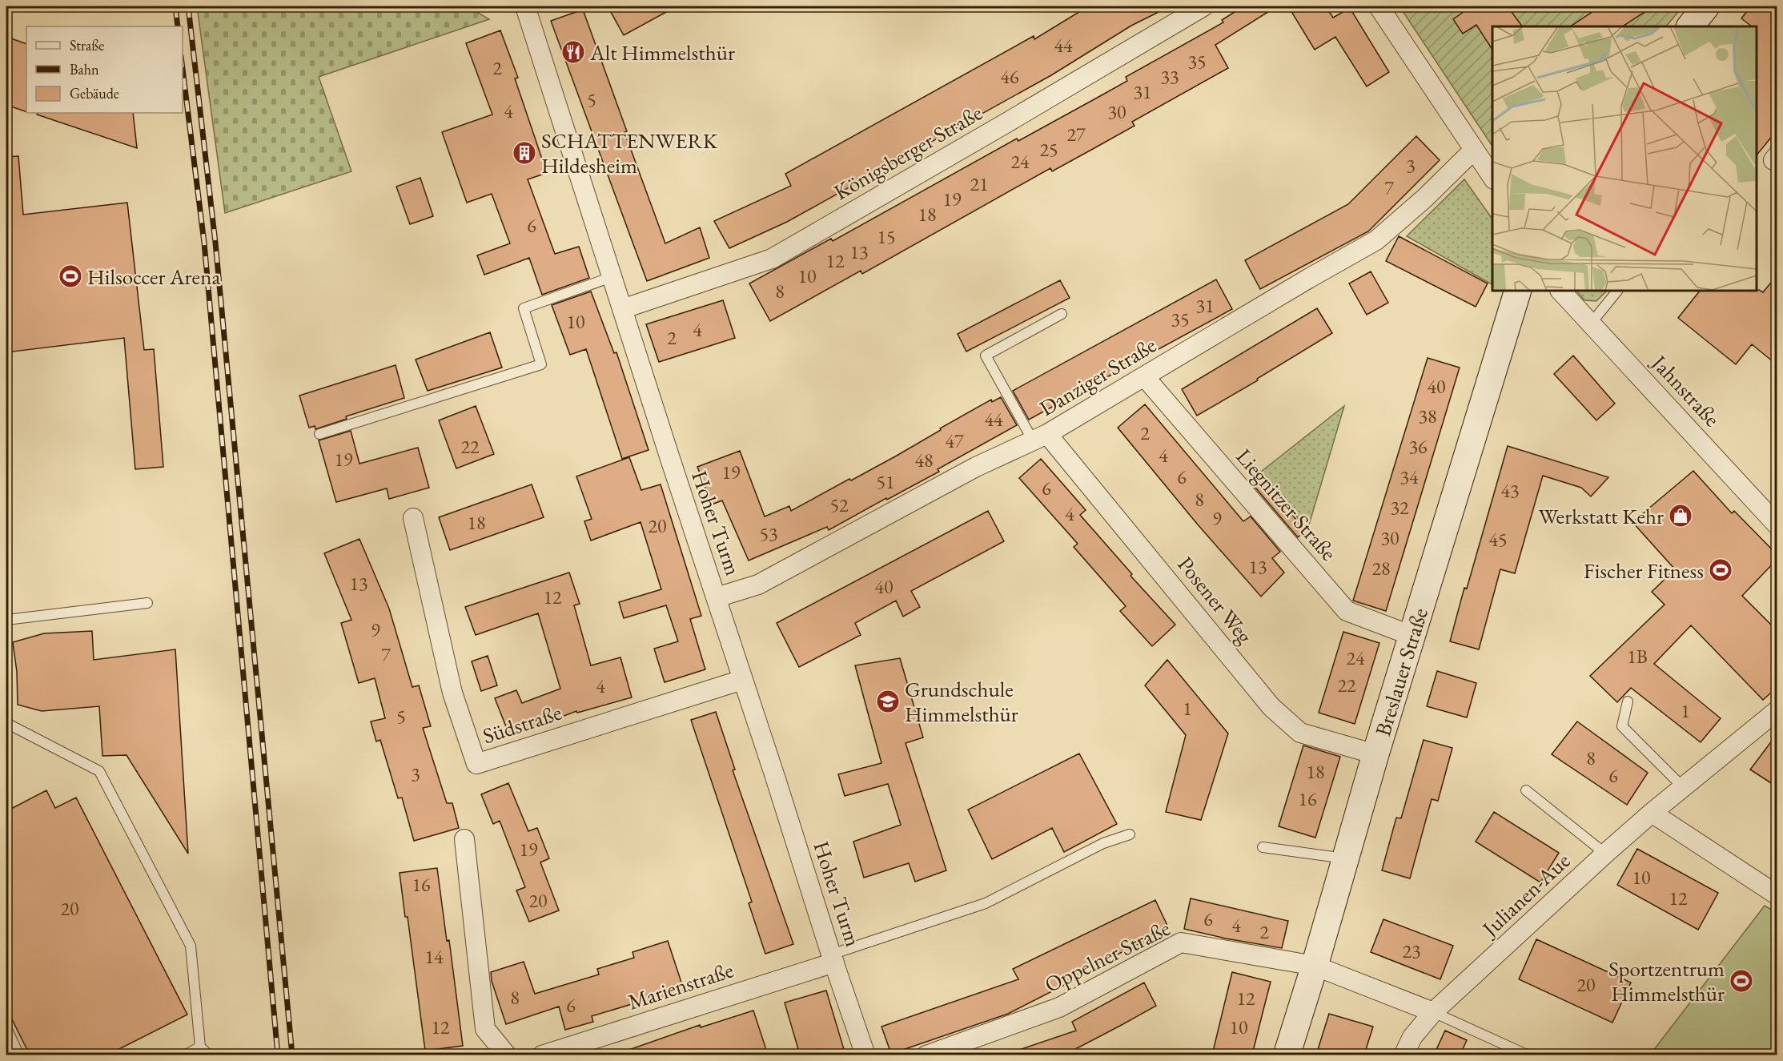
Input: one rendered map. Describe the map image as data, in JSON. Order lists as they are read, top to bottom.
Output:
{
  "streets": {
    "street": [
      "Königsberger Straße",
      "Danziger Straße",
      "Jahnstraße",
      "Liegnitzer Straße",
      "Hoher Turm",
      "Posener Weg",
      "Breslauer Straße",
      "Südstraße",
      "Julianen-Aue",
      "Oppelner Straße",
      "Marienstraße"
    ]
  },
  "crossings": [
    ["Königsberger Straße", "Hoher Turm"],
    ["Danziger Straße", "Liegnitzer Straße"],
    ["Danziger Straße", "Hoher Turm"],
    ["Danziger Straße", "Posener Weg"],
    ["Liegnitzer Straße", "Breslauer Straße"],
    ["Hoher Turm", "Südstraße"],
    ["Hoher Turm", "Marienstraße"],
    ["Posener Weg", "Breslauer Straße"],
    ["Breslauer Straße", "Oppelner Straße"]
  ],
  "places": {
    "restaurant": ["Alt Himmelsthür"],
    "building": ["SCHATTENWERK Hildesheim"],
    "sports": ["Hilsoccer Arena", "Fischer Fitness", "Sportzentrum Himmelsthür"],
    "shop": ["Werkstatt Kehr"],
    "school or university": ["Grundschule Himmelsthür"]
  },
  "house_numbers": [
    "44",
    "35",
    "2",
    "46",
    "33",
    "31",
    "5",
    "4",
    "30",
    "27",
    "25",
    "24",
    "3",
    "21",
    "7",
    "19",
    "18",
    "6",
    "15",
    "13",
    "12",
    "10",
    "8",
    "31",
    "35",
    "10",
    "4",
    "2",
    "40",
    "38",
    "44",
    "2",
    "47",
    "22",
    "36",
    "4",
    "19",
    "48",
    "19",
    "6",
    "34",
    "51",
    "6",
    "43",
    "8",
    "52",
    "32",
    "4",
    "9",
    "18",
    "20",
    "53",
    "30",
    "45",
    "13",
    "28",
    "13",
    "40",
    "12",
    "9",
    "7",
    "1B",
    "24",
    "22",
    "4",
    "1",
    "1",
    "5",
    "8",
    "18",
    "3",
    "6",
    "16",
    "19",
    "10",
    "16",
    "12",
    "20",
    "20",
    "6",
    "4",
    "2",
    "23",
    "14",
    "20",
    "8",
    "12",
    "6",
    "12",
    "10"
  ],
  "legend": ["Straße", "Bahn", "Gebäude"]
}
